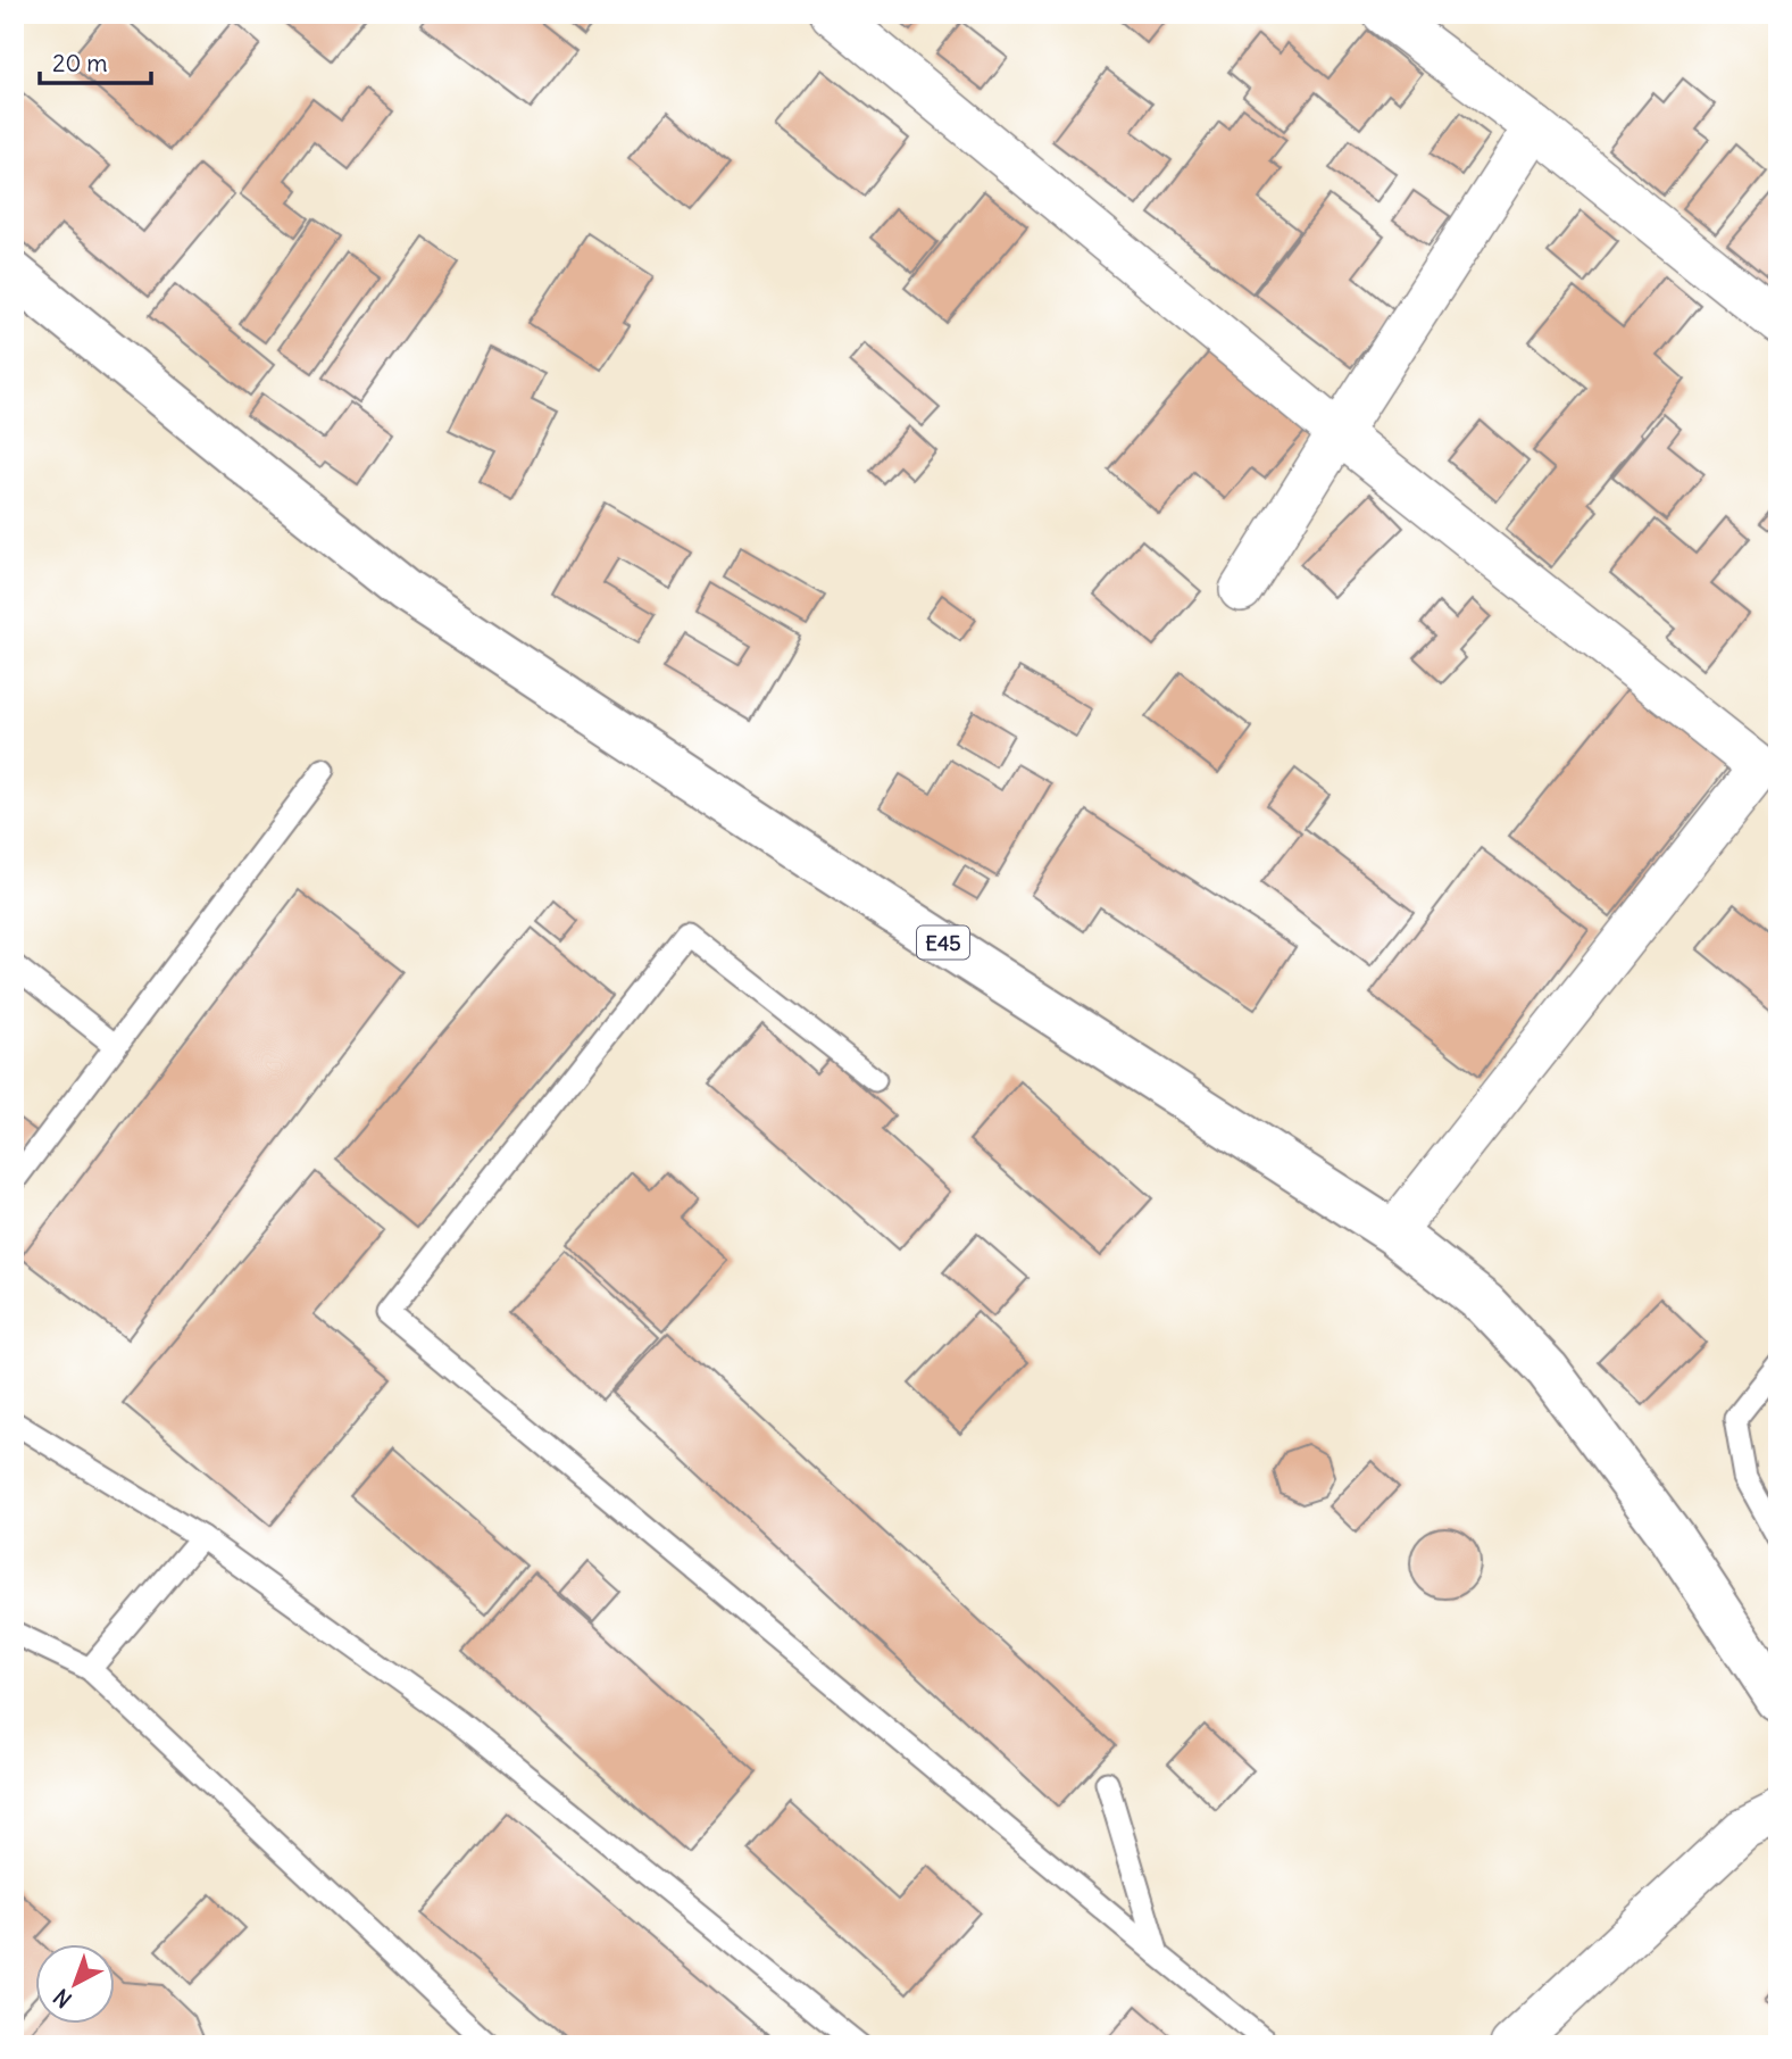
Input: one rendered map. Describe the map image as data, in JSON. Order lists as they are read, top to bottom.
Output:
{
  "streets": {
    "highway": ["E45"]
  },
  "scale_bar": "20 m",
  "north": "bottom left"
}
